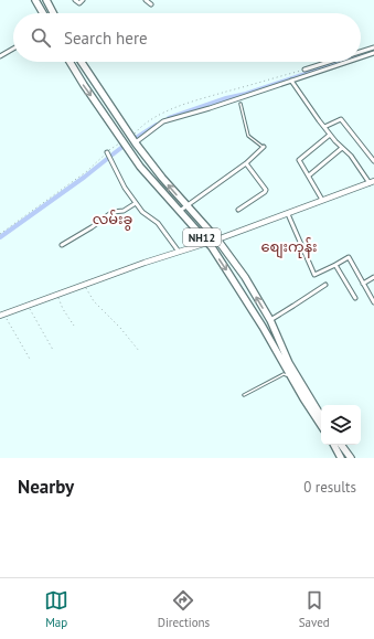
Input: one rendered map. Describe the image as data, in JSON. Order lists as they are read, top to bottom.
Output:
{
  "streets": {
    "highway": ["NH12"]
  },
  "districts": ["လမ်းခွ", "စျေးကုန်း"],
  "page": {
    "search": "Search here",
    "heading": ["Nearby", "0 results"],
    "nav": ["Map", "Directions", "Saved"]
  }
}
